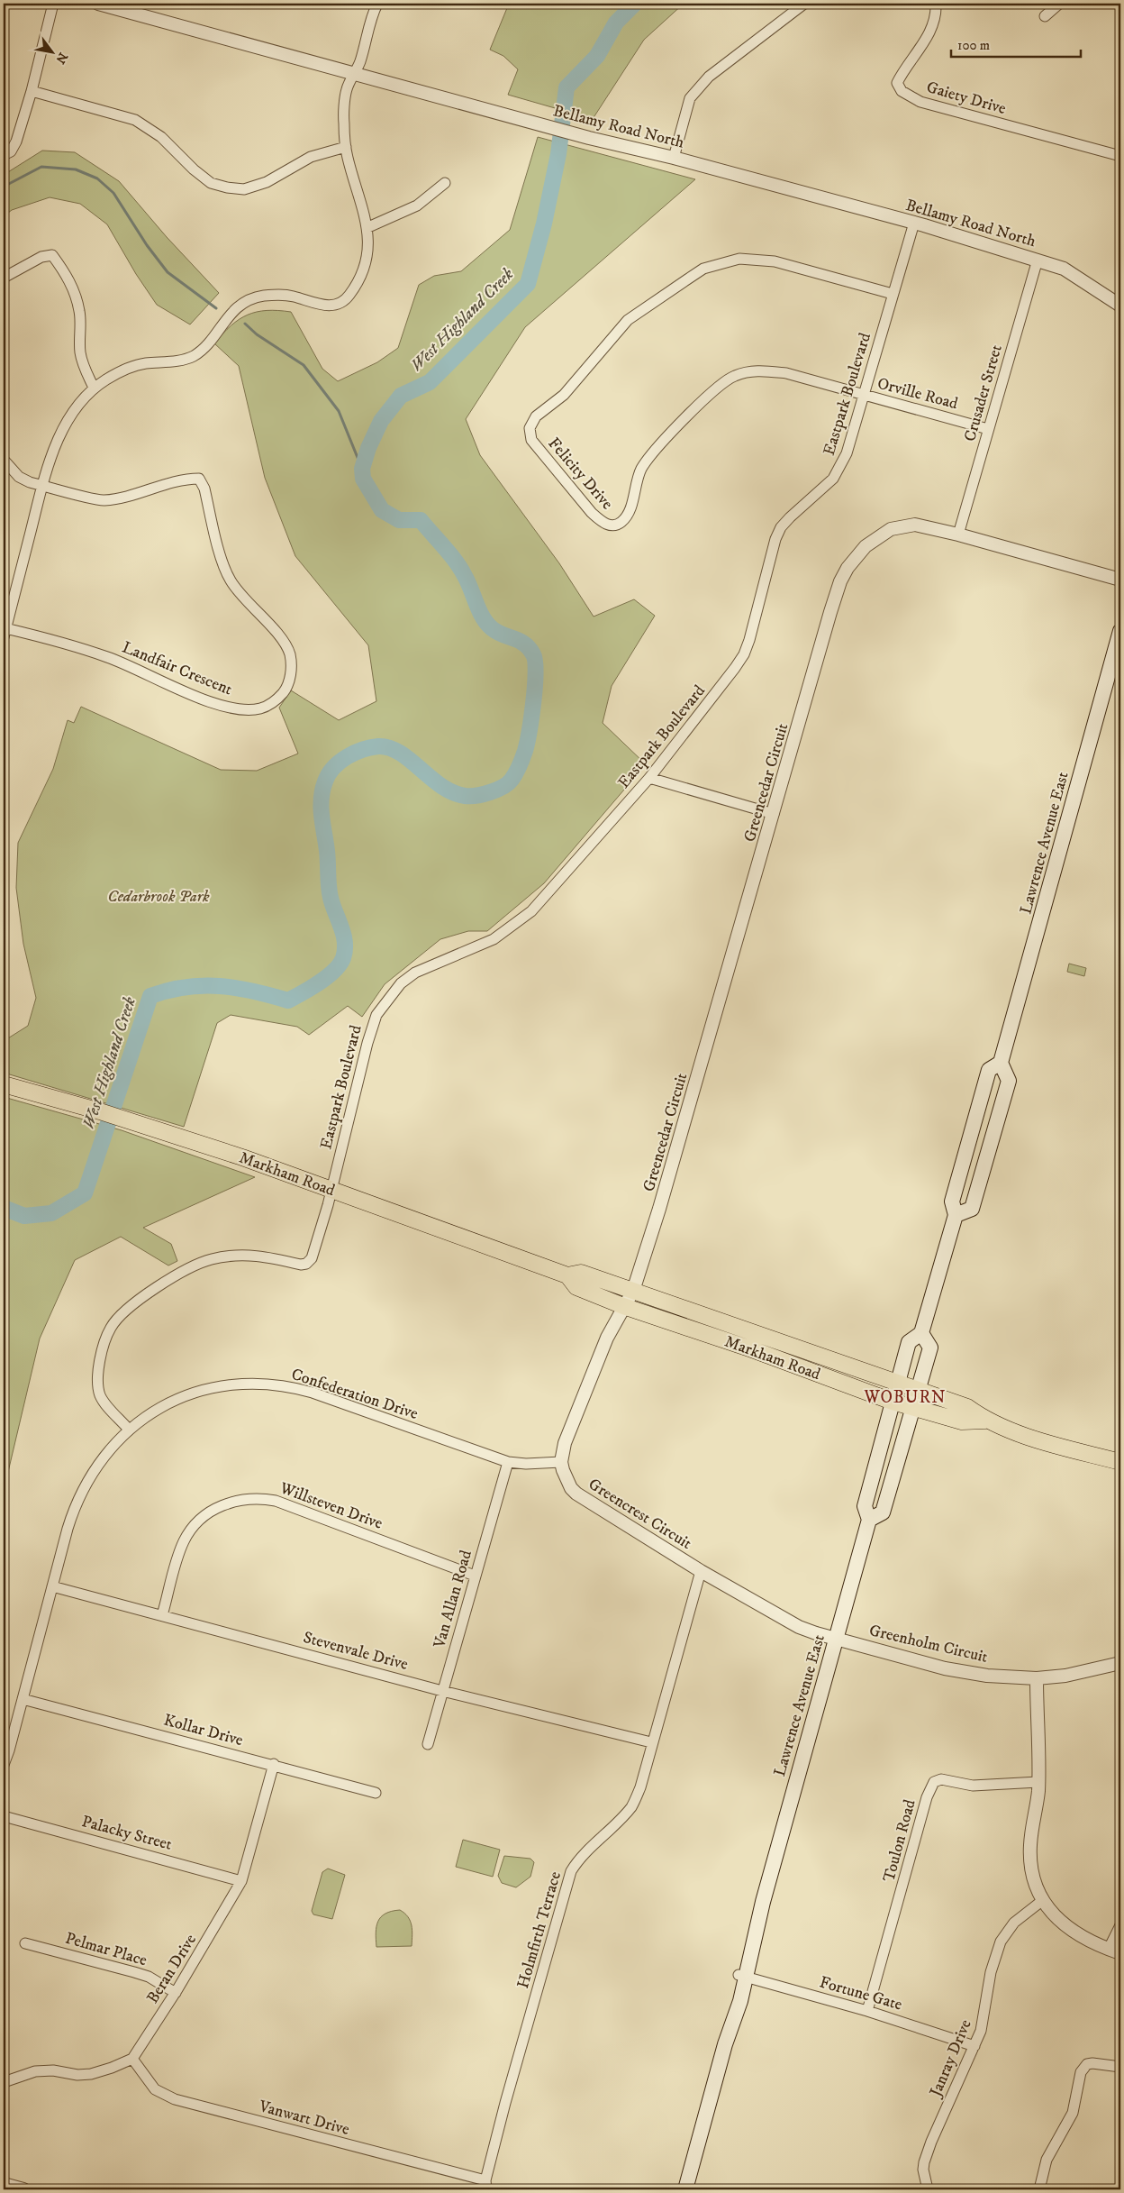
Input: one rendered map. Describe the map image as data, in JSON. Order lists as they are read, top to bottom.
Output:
{
  "streets": {
    "main road": ["Lawrence Avenue East", "Markham Road"],
    "street": [
      "Gaiety Drive",
      "Bellamy Road North",
      "Orville Road",
      "Crusader Street",
      "Eastpark Boulevard",
      "Felicity Drive",
      "Landfair Crescent",
      "Greencedar Circuit",
      "Confederation Drive",
      "Willsteven Drive",
      "Greencrest Circuit",
      "Van Allan Road",
      "Greenholm Circuit",
      "Stevenvale Drive",
      "Kollar Drive",
      "Palacky Street",
      "Toulon Road",
      "Holmfirth Terrace",
      "Pelmar Place",
      "Beran Drive",
      "Fortune Gate",
      "Janray Drive",
      "Vanwart Drive"
    ]
  },
  "crossings": [
    ["Bellamy Road North", "Crusader Street"],
    ["Bellamy Road North", "Eastpark Boulevard"],
    ["Orville Road", "Crusader Street"],
    ["Orville Road", "Eastpark Boulevard"],
    ["Orville Road", "Felicity Drive"],
    ["Crusader Street", "Greencedar Circuit"],
    ["Eastpark Boulevard", "Felicity Drive"],
    ["Eastpark Boulevard", "Markham Road"],
    ["Eastpark Boulevard", "Confederation Drive"],
    ["Greencedar Circuit", "Markham Road"],
    ["Lawrence Avenue East", "Markham Road"],
    ["Lawrence Avenue East", "Greencrest Circuit"],
    ["Lawrence Avenue East", "Greenholm Circuit"],
    ["Lawrence Avenue East", "Fortune Gate"],
    ["Confederation Drive", "Greencrest Circuit"],
    ["Confederation Drive", "Van Allan Road"],
    ["Confederation Drive", "Stevenvale Drive"],
    ["Confederation Drive", "Kollar Drive"],
    ["Willsteven Drive", "Van Allan Road"],
    ["Willsteven Drive", "Stevenvale Drive"],
    ["Greencrest Circuit", "Greenholm Circuit"],
    ["Greencrest Circuit", "Holmfirth Terrace"],
    ["Van Allan Road", "Stevenvale Drive"],
    ["Stevenvale Drive", "Holmfirth Terrace"],
    ["Kollar Drive", "Beran Drive"],
    ["Palacky Street", "Beran Drive"],
    ["Toulon Road", "Fortune Gate"],
    ["Holmfirth Terrace", "Vanwart Drive"],
    ["Pelmar Place", "Beran Drive"],
    ["Beran Drive", "Vanwart Drive"],
    ["Fortune Gate", "Janray Drive"]
  ],
  "districts": ["WOBURN"],
  "water": ["West Highland Creek"],
  "parks": ["Cedarbrook Park"],
  "scale_bar": "100 m",
  "north": "bottom right"
}
